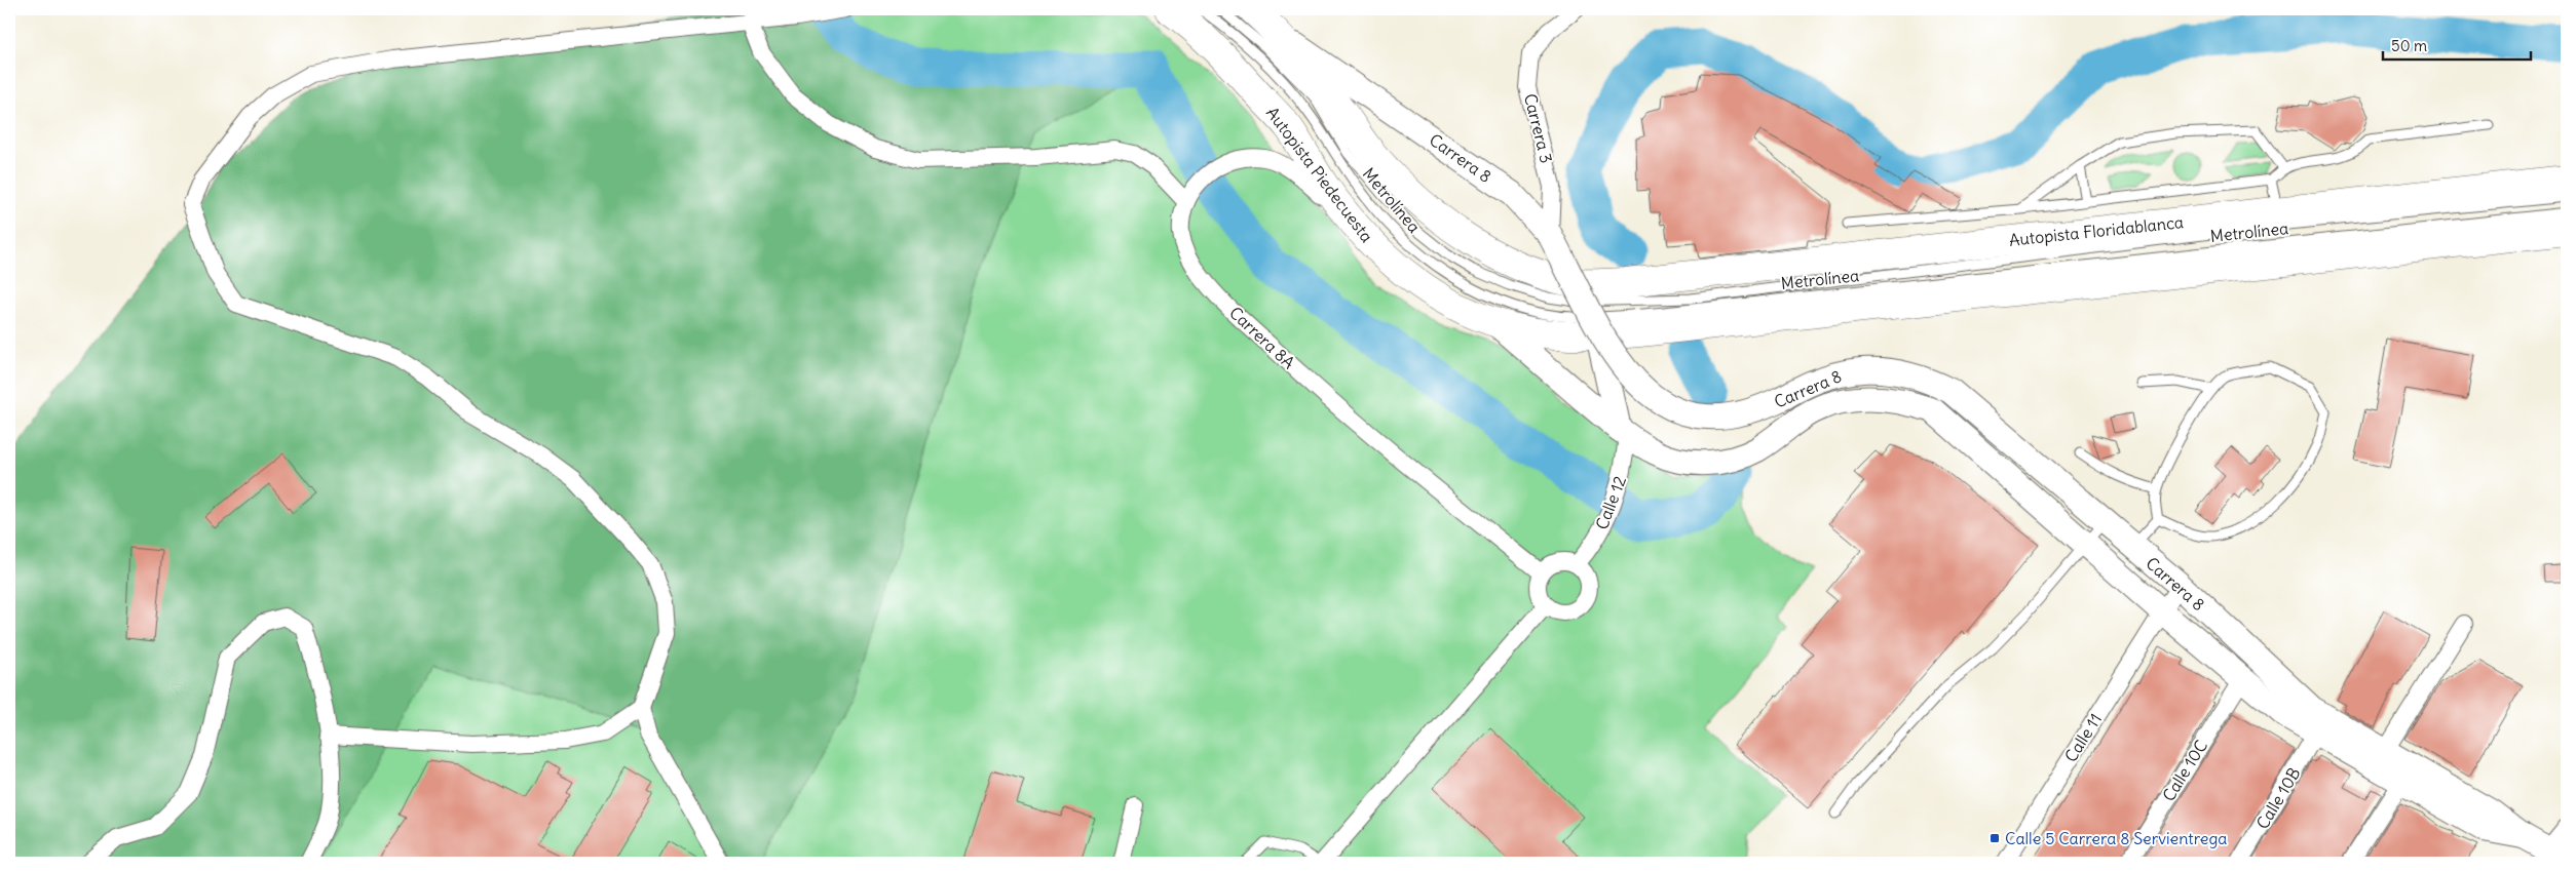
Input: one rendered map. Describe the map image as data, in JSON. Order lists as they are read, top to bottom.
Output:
{
  "streets": {
    "highway": ["Autopista Piedecuesta", "Autopista Floridablanca"],
    "main road": ["Carrera 8"],
    "street": [
      "Carrera 3",
      "Carrera 8A",
      "Calle 12",
      "Calle 11",
      "Calle 10C",
      "Calle 10B"
    ],
    "lane": ["Metrolínea"]
  },
  "crossings": [
    ["Carrera 3", "Carrera 8"],
    ["Carrera 8", "Autopista Piedecuesta"],
    ["Carrera 8", "Calle 12"],
    ["Carrera 8", "Calle 11"],
    ["Carrera 8", "Calle 10C"],
    ["Carrera 8", "Calle 10B"],
    ["Autopista Piedecuesta", "Metrolínea"],
    ["Autopista Piedecuesta", "Carrera 8A"],
    ["Metrolínea", "Autopista Floridablanca"],
    ["Carrera 8A", "Calle 12"]
  ],
  "places": {
    "transit": ["Calle 5 Carrera 8 Servientrega"]
  },
  "scale_bar": "50 m"
}
